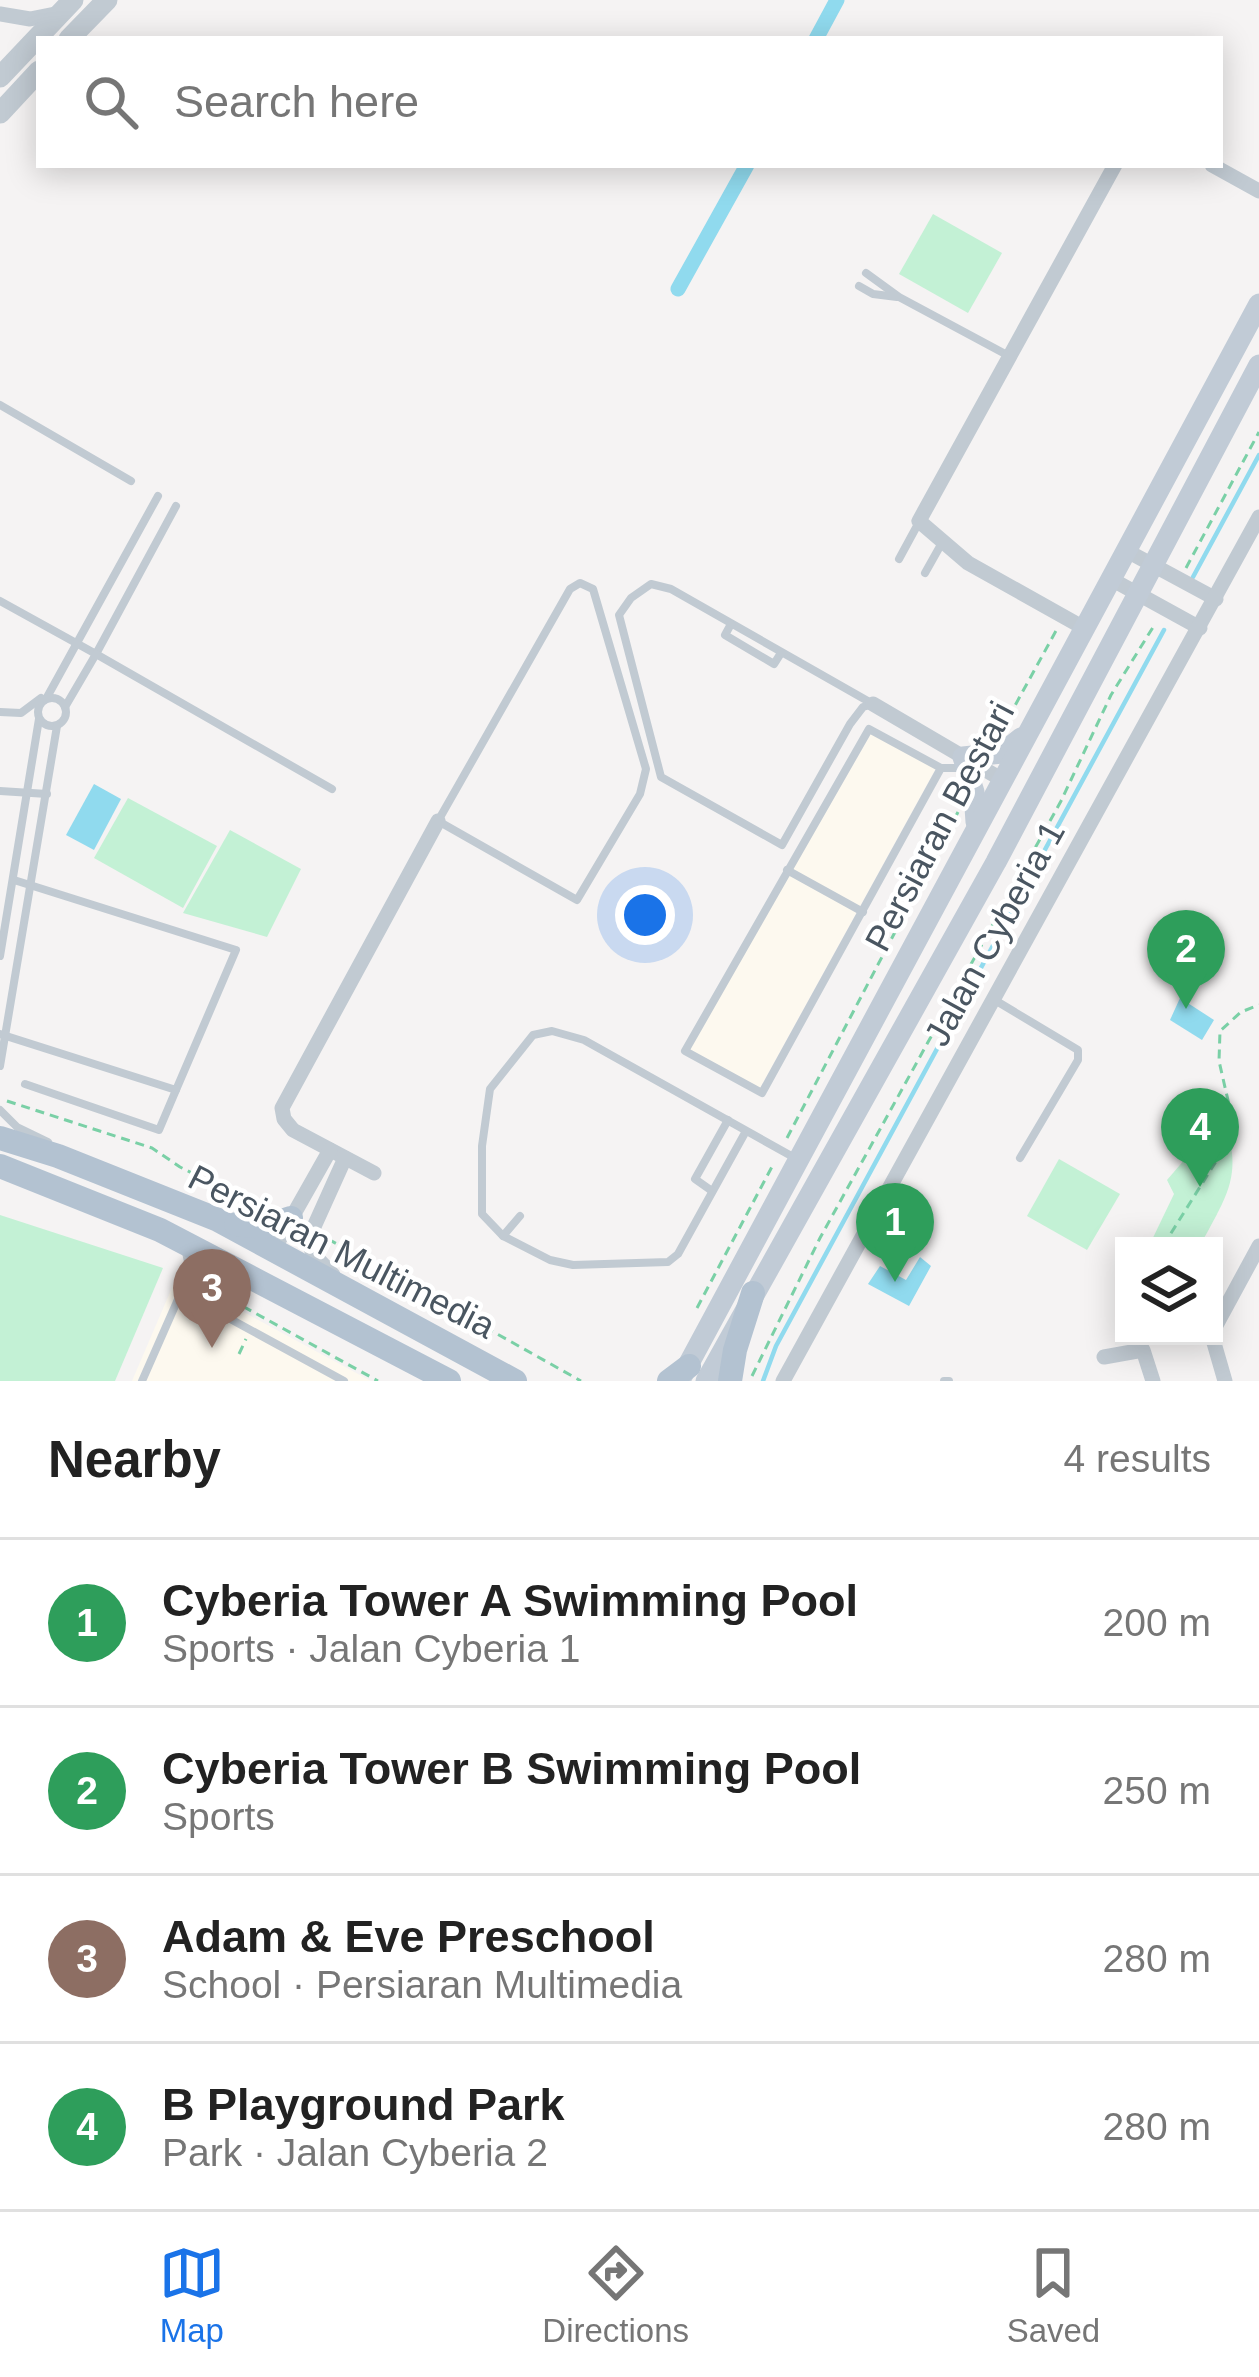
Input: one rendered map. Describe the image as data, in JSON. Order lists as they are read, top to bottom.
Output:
{
  "streets": {
    "main road": ["Persiaran Bestari", "Persiaran Multimedia"],
    "street": ["Jalan Cyberia 1"]
  },
  "page": {
    "search": "Search here",
    "pins": [
      "2",
      "4",
      "1",
      "3"
    ],
    "heading": ["Nearby", "4 results"],
    "list": [
      {
        "mark": "1",
        "name": "Cyberia Tower A Swimming Pool",
        "note": "Sports · Jalan Cyberia 1",
        "value": "200 m"
      },
      {
        "mark": "2",
        "name": "Cyberia Tower B Swimming Pool",
        "note": "Sports",
        "value": "250 m"
      },
      {
        "mark": "3",
        "name": "Adam & Eve Preschool",
        "note": "School · Persiaran Multimedia",
        "value": "280 m"
      },
      {
        "mark": "4",
        "name": "B Playground Park",
        "note": "Park · Jalan Cyberia 2",
        "value": "280 m"
      }
    ],
    "nav": ["Map", "Directions", "Saved"]
  }
}
